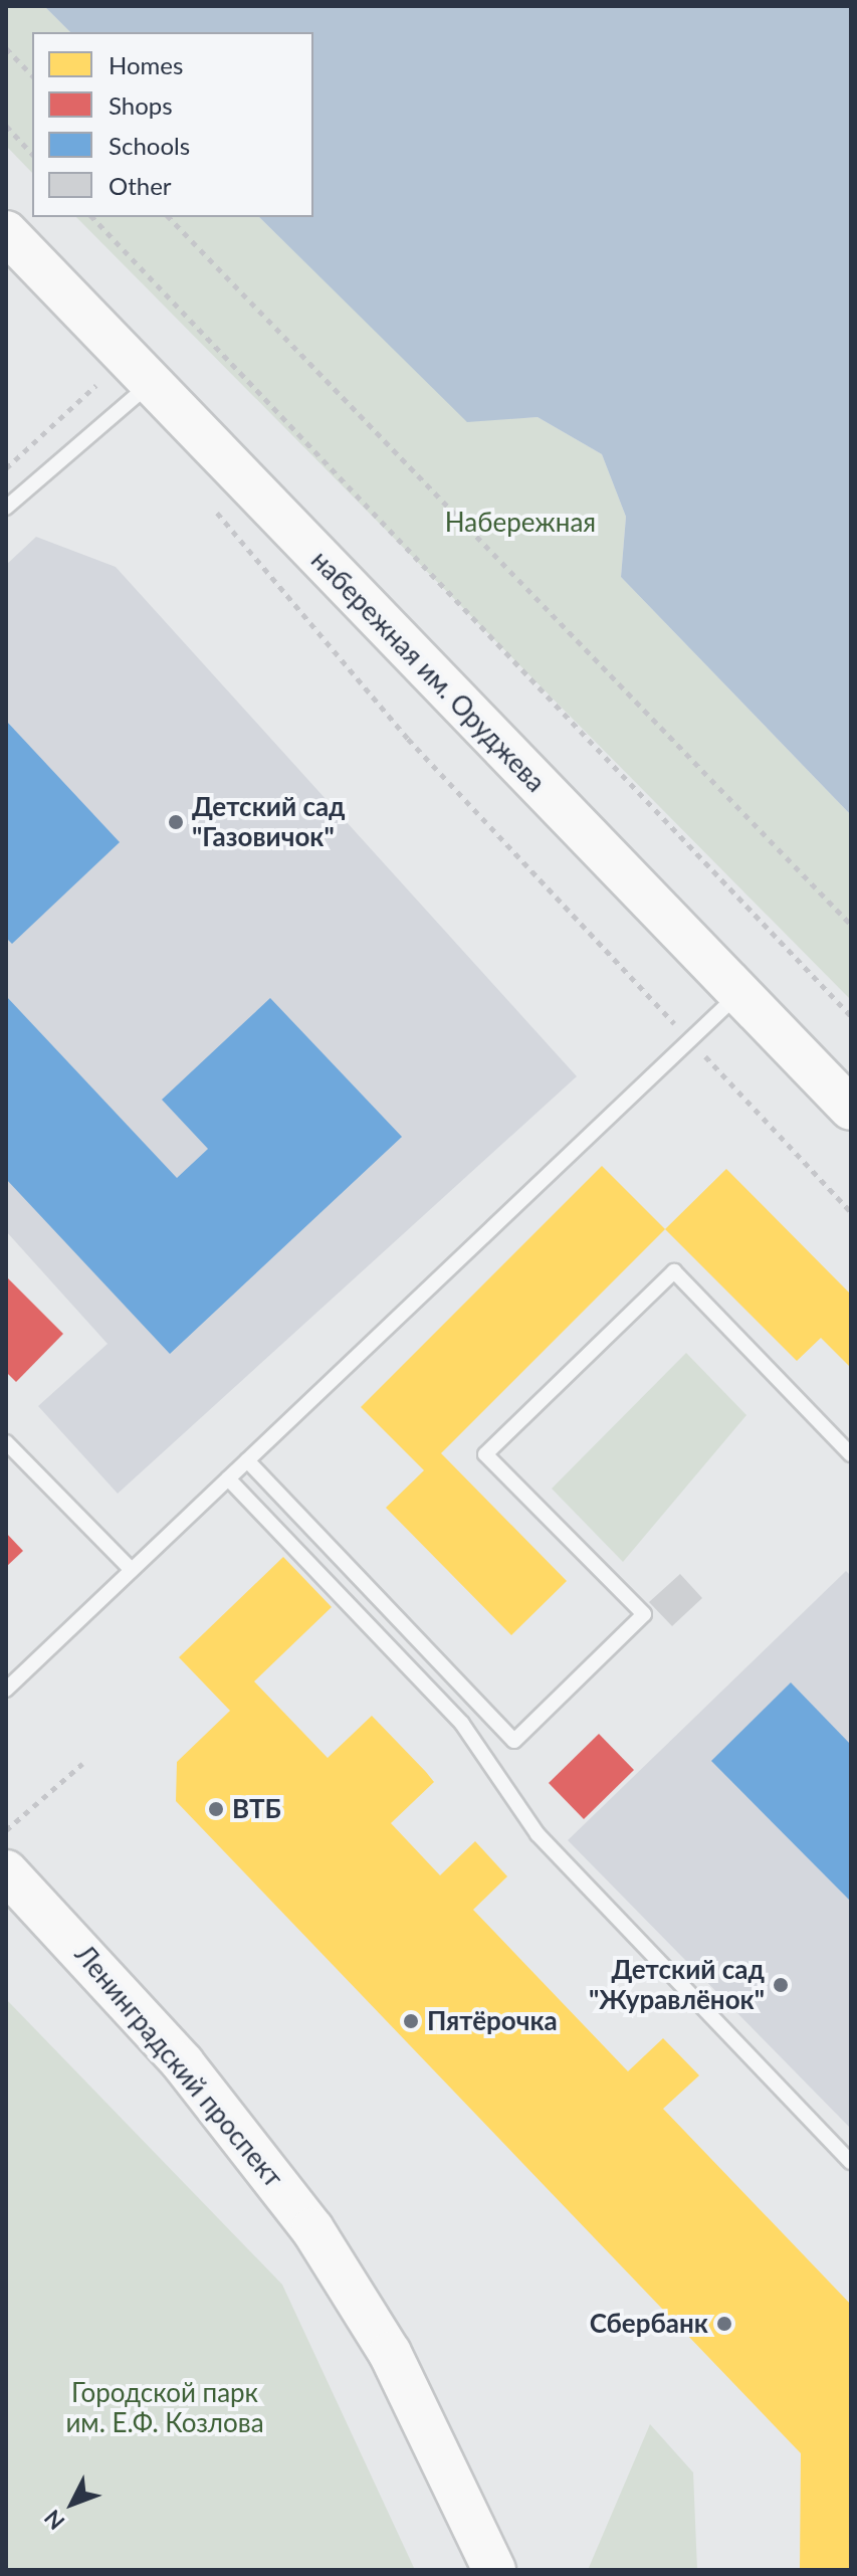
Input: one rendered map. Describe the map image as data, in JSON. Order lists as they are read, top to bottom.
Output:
{
  "streets": {
    "street": ["набережная им. Оруджева", "Ленинградский проспект"]
  },
  "parks": ["Набережная", "Городской парк им. Е.Ф. Козлова"],
  "places": [
    "Детский сад \"Газовичок\"",
    "ВТБ",
    "Детский сад \"Журавлёнок\"",
    "Пятёрочка",
    "Сбербанк"
  ],
  "legend": [
    "Homes",
    "Shops",
    "Schools",
    "Other"
  ],
  "north": "bottom left"
}
